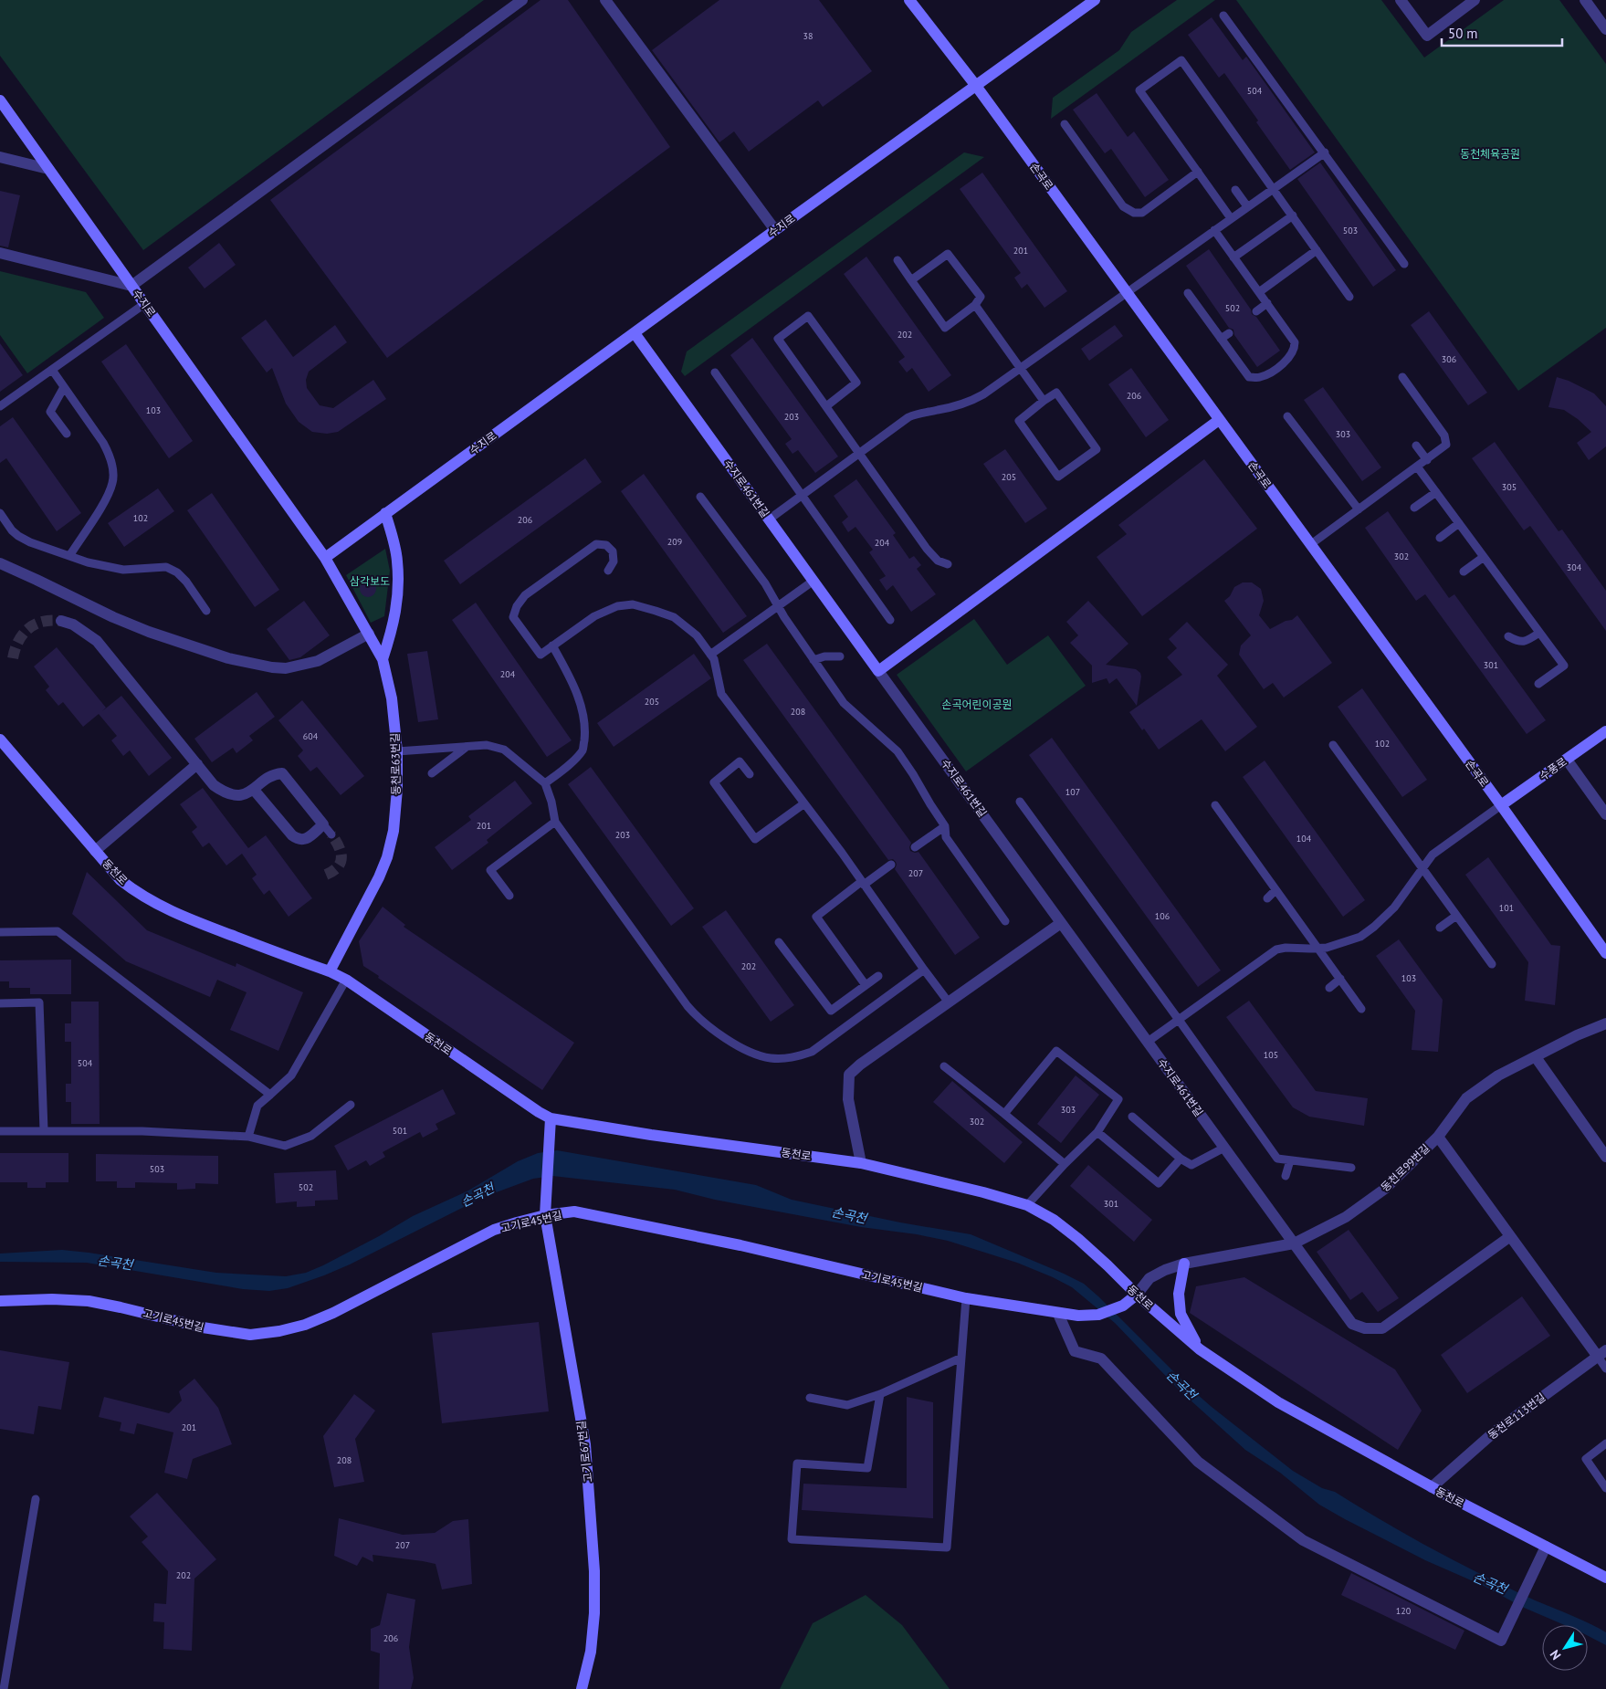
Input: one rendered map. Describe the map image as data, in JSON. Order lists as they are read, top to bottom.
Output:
{
  "streets": {
    "street": [
      "손곡로",
      "수지로",
      "수지로461번길",
      "동천로63번길",
      "수풍로",
      "동천로",
      "동천로99번길",
      "고기로45번길",
      "동천로113번길",
      "고기로67번길"
    ]
  },
  "crossings": [
    ["손곡로", "수지로"],
    ["손곡로", "수풍로"],
    ["수지로", "수지로461번길"],
    ["수지로", "동천로63번길"],
    ["수지로461번길", "동천로99번길"],
    ["동천로63번길", "동천로"],
    ["동천로", "동천로99번길"],
    ["동천로", "고기로45번길"],
    ["동천로", "동천로113번길"],
    ["동천로", "고기로67번길"],
    ["동천로99번길", "고기로45번길"],
    ["고기로45번길", "고기로67번길"]
  ],
  "water": ["손곡천"],
  "parks": ["동천체육공원", "삼각보도", "손곡어린이공원"],
  "house_numbers": [
    "38",
    "504",
    "503",
    "201",
    "502",
    "202",
    "306",
    "206",
    "103",
    "203",
    "303",
    "205",
    "305",
    "102",
    "206",
    "209",
    "204",
    "302",
    "304",
    "301",
    "204",
    "205",
    "208",
    "604",
    "102",
    "107",
    "201",
    "203",
    "104",
    "207",
    "101",
    "106",
    "202",
    "103",
    "105",
    "504",
    "303",
    "302",
    "501",
    "503",
    "502",
    "301",
    "201",
    "208",
    "207",
    "202",
    "120",
    "206"
  ],
  "scale_bar": "50 m",
  "north": "bottom left"
}
